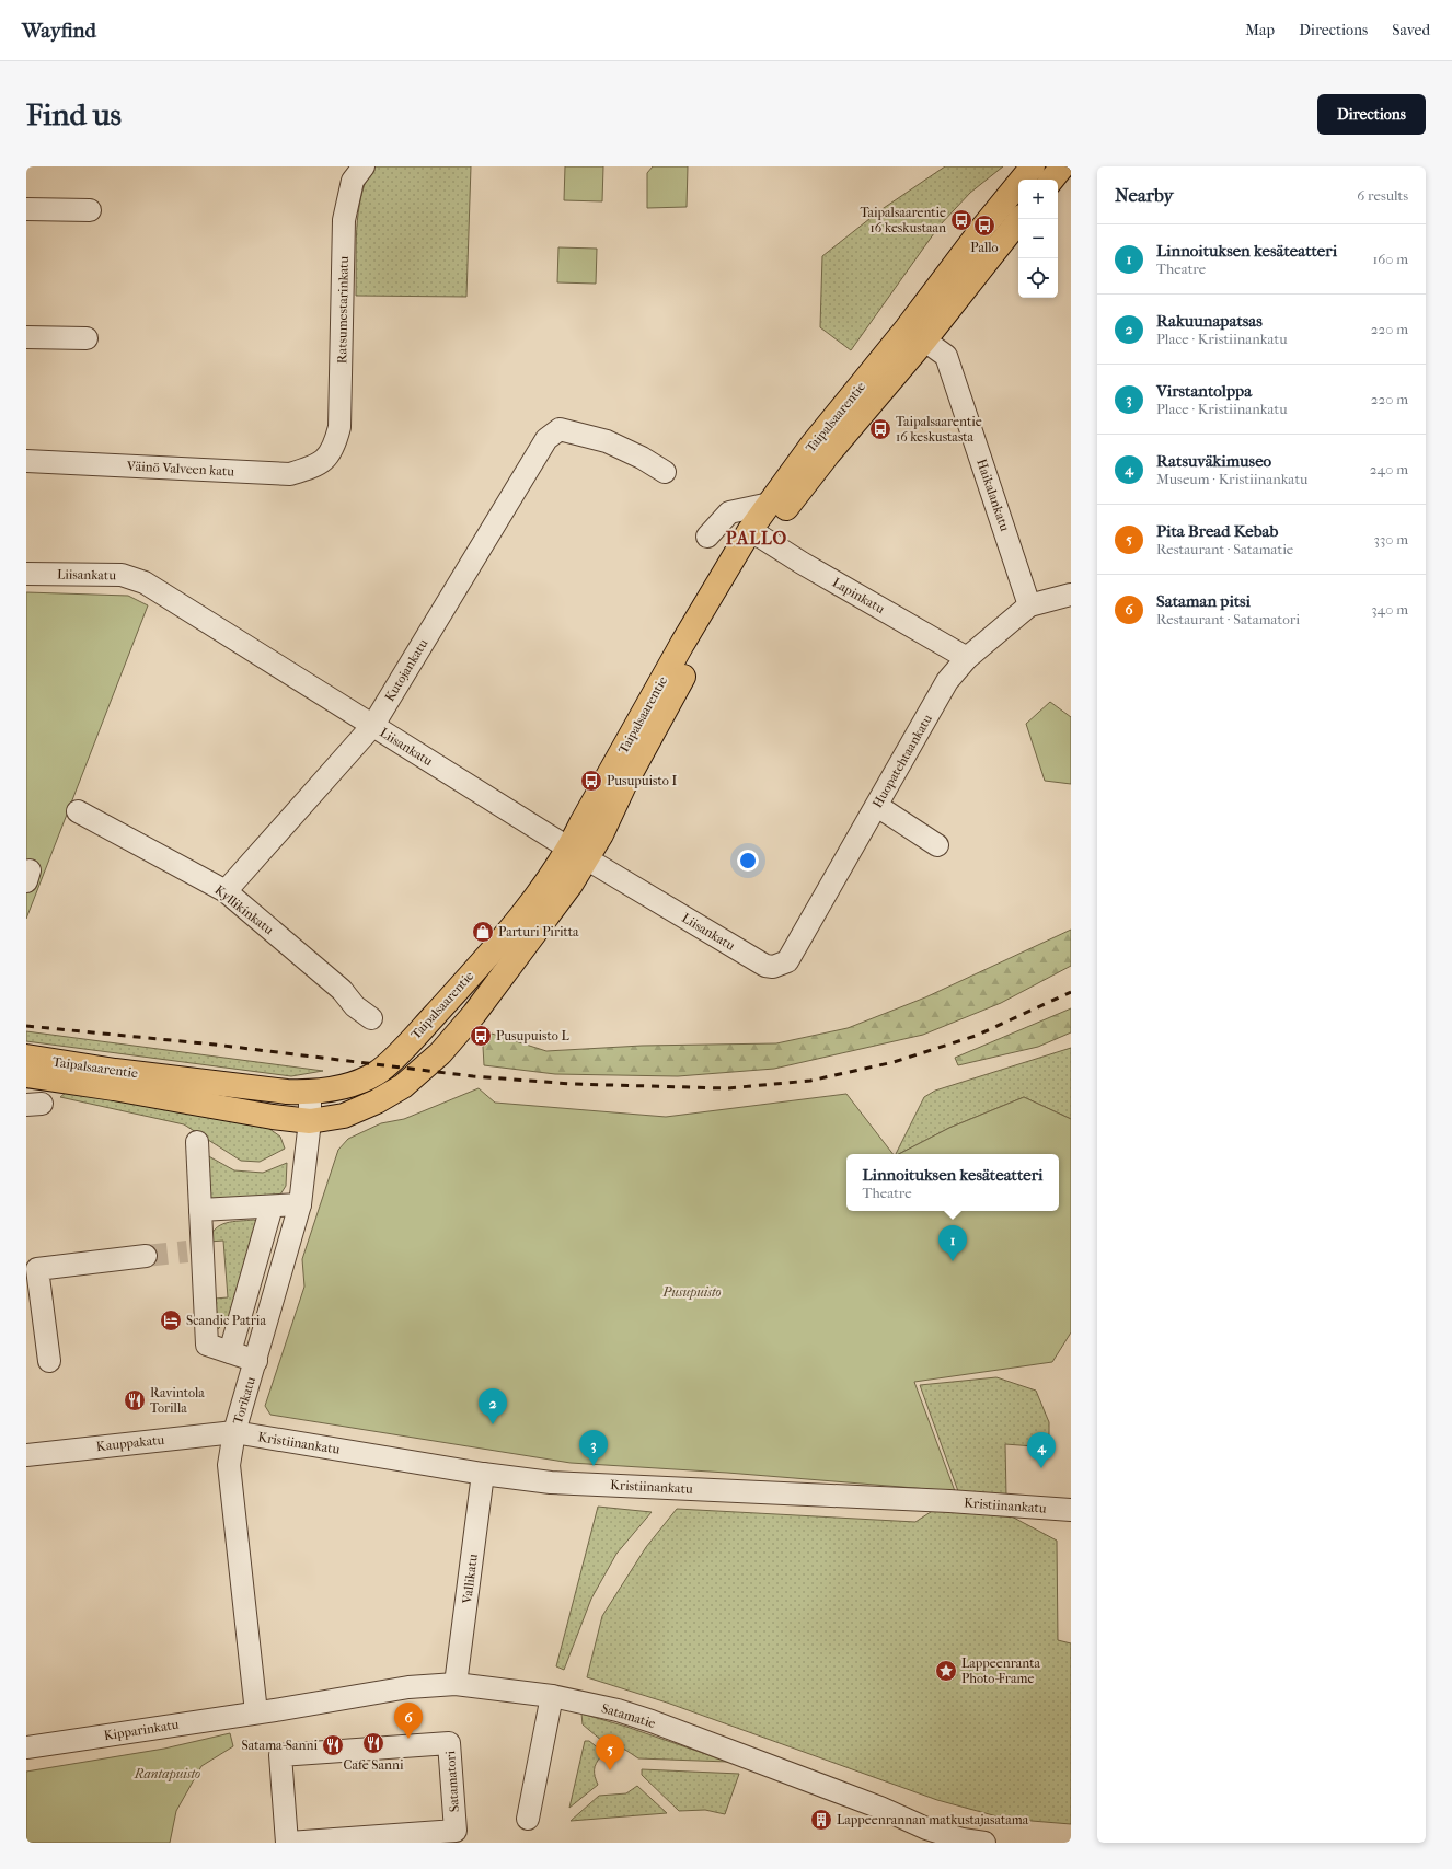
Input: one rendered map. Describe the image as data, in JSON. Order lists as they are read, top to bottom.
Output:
{
  "streets": {
    "main road": ["Taipalsaarentie"],
    "street": [
      "Ratsumestarinkatu",
      "Väinö Valveen katu",
      "Haikalankatu",
      "Liisankatu",
      "Lapinkatu",
      "Kutojankatu",
      "Huopatehtaankatu",
      "Kyllikinkatu",
      "Torikatu",
      "Kauppakatu",
      "Kristiinankatu",
      "Vallikatu",
      "Satamatie",
      "Kipparinkatu",
      "Satamatori"
    ]
  },
  "crossings": [
    ["Ratsumestarinkatu", "Väinö Valveen katu"],
    ["Taipalsaarentie", "Haikalankatu"],
    ["Taipalsaarentie", "Liisankatu"],
    ["Taipalsaarentie", "Lapinkatu"],
    ["Taipalsaarentie", "Torikatu"],
    ["Haikalankatu", "Huopatehtaankatu"],
    ["Liisankatu", "Kutojankatu"],
    ["Liisankatu", "Huopatehtaankatu"],
    ["Lapinkatu", "Huopatehtaankatu"],
    ["Kutojankatu", "Kyllikinkatu"],
    ["Torikatu", "Kauppakatu"],
    ["Torikatu", "Kristiinankatu"],
    ["Torikatu", "Satamatie"],
    ["Torikatu", "Kipparinkatu"],
    ["Kauppakatu", "Kristiinankatu"],
    ["Kristiinankatu", "Vallikatu"],
    ["Vallikatu", "Satamatie"],
    ["Satamatie", "Kipparinkatu"]
  ],
  "districts": ["PALLO"],
  "parks": ["Pusupuisto", "Rantapuisto"],
  "places": {
    "bus stop": [
      "Taipalsaarentie 16 keskustaan",
      "Pallo",
      "Taipalsaarentie 16 keskustasta",
      "Pusupuisto I",
      "Pusupuisto L"
    ],
    "shop": ["Parturi Piritta"],
    "hotel": ["Scandic Patria"],
    "restaurant": ["Ravintola Torilla", "Cafe Sanni", "Satama-Sanni"],
    "place": ["Lappeenranta Photo-Frame"],
    "building": ["Lappeenrannan matkustajasatama"]
  },
  "page": {
    "header": "Wayfind",
    "nav": ["Map", "Directions", "Saved"],
    "buttons": "Directions",
    "title": "Find us",
    "heading": ["Nearby", "6 results"],
    "map_buttons": ["+", "−"],
    "list": [
      {
        "mark": "1",
        "name": "Linnoituksen kesäteatteri",
        "note": "Theatre",
        "value": "160 m"
      },
      {
        "mark": "2",
        "name": "Rakuunapatsas",
        "note": "Place · Kristiinankatu",
        "value": "220 m"
      },
      {
        "mark": "3",
        "name": "Virstantolppa",
        "note": "Place · Kristiinankatu",
        "value": "220 m"
      },
      {
        "mark": "4",
        "name": "Ratsuväkimuseo",
        "note": "Museum · Kristiinankatu",
        "value": "240 m"
      },
      {
        "mark": "5",
        "name": "Pita Bread Kebab",
        "note": "Restaurant · Satamatie",
        "value": "330 m"
      },
      {
        "mark": "6",
        "name": "Sataman pitsi",
        "note": "Restaurant · Satamatori",
        "value": "340 m"
      }
    ],
    "popup": ["Linnoituksen kesäteatteri", "Theatre"],
    "pins": [
      "1",
      "2",
      "3",
      "4",
      "6",
      "5"
    ]
  }
}
